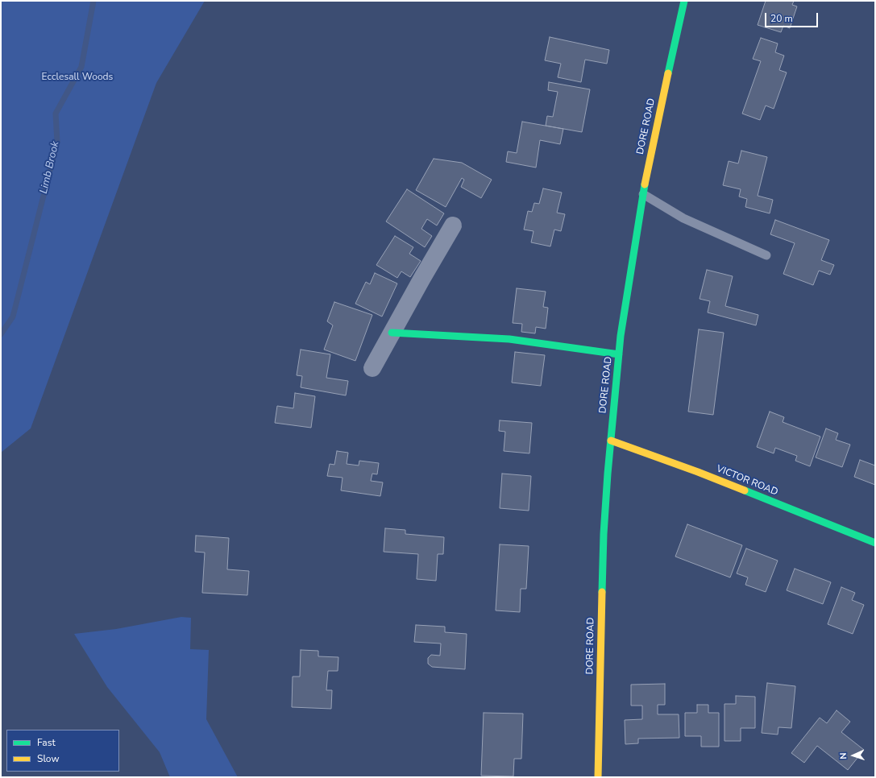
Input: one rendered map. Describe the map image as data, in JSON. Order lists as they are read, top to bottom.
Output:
{
  "streets": {
    "street": ["DORE ROAD", "VICTOR ROAD"]
  },
  "crossings": [
    ["DORE ROAD", "VICTOR ROAD"]
  ],
  "water": ["Limb Brook"],
  "parks": ["Ecclesall Woods"],
  "legend": ["Fast", "Slow"],
  "scale_bar": "20 m",
  "north": "left"
}
